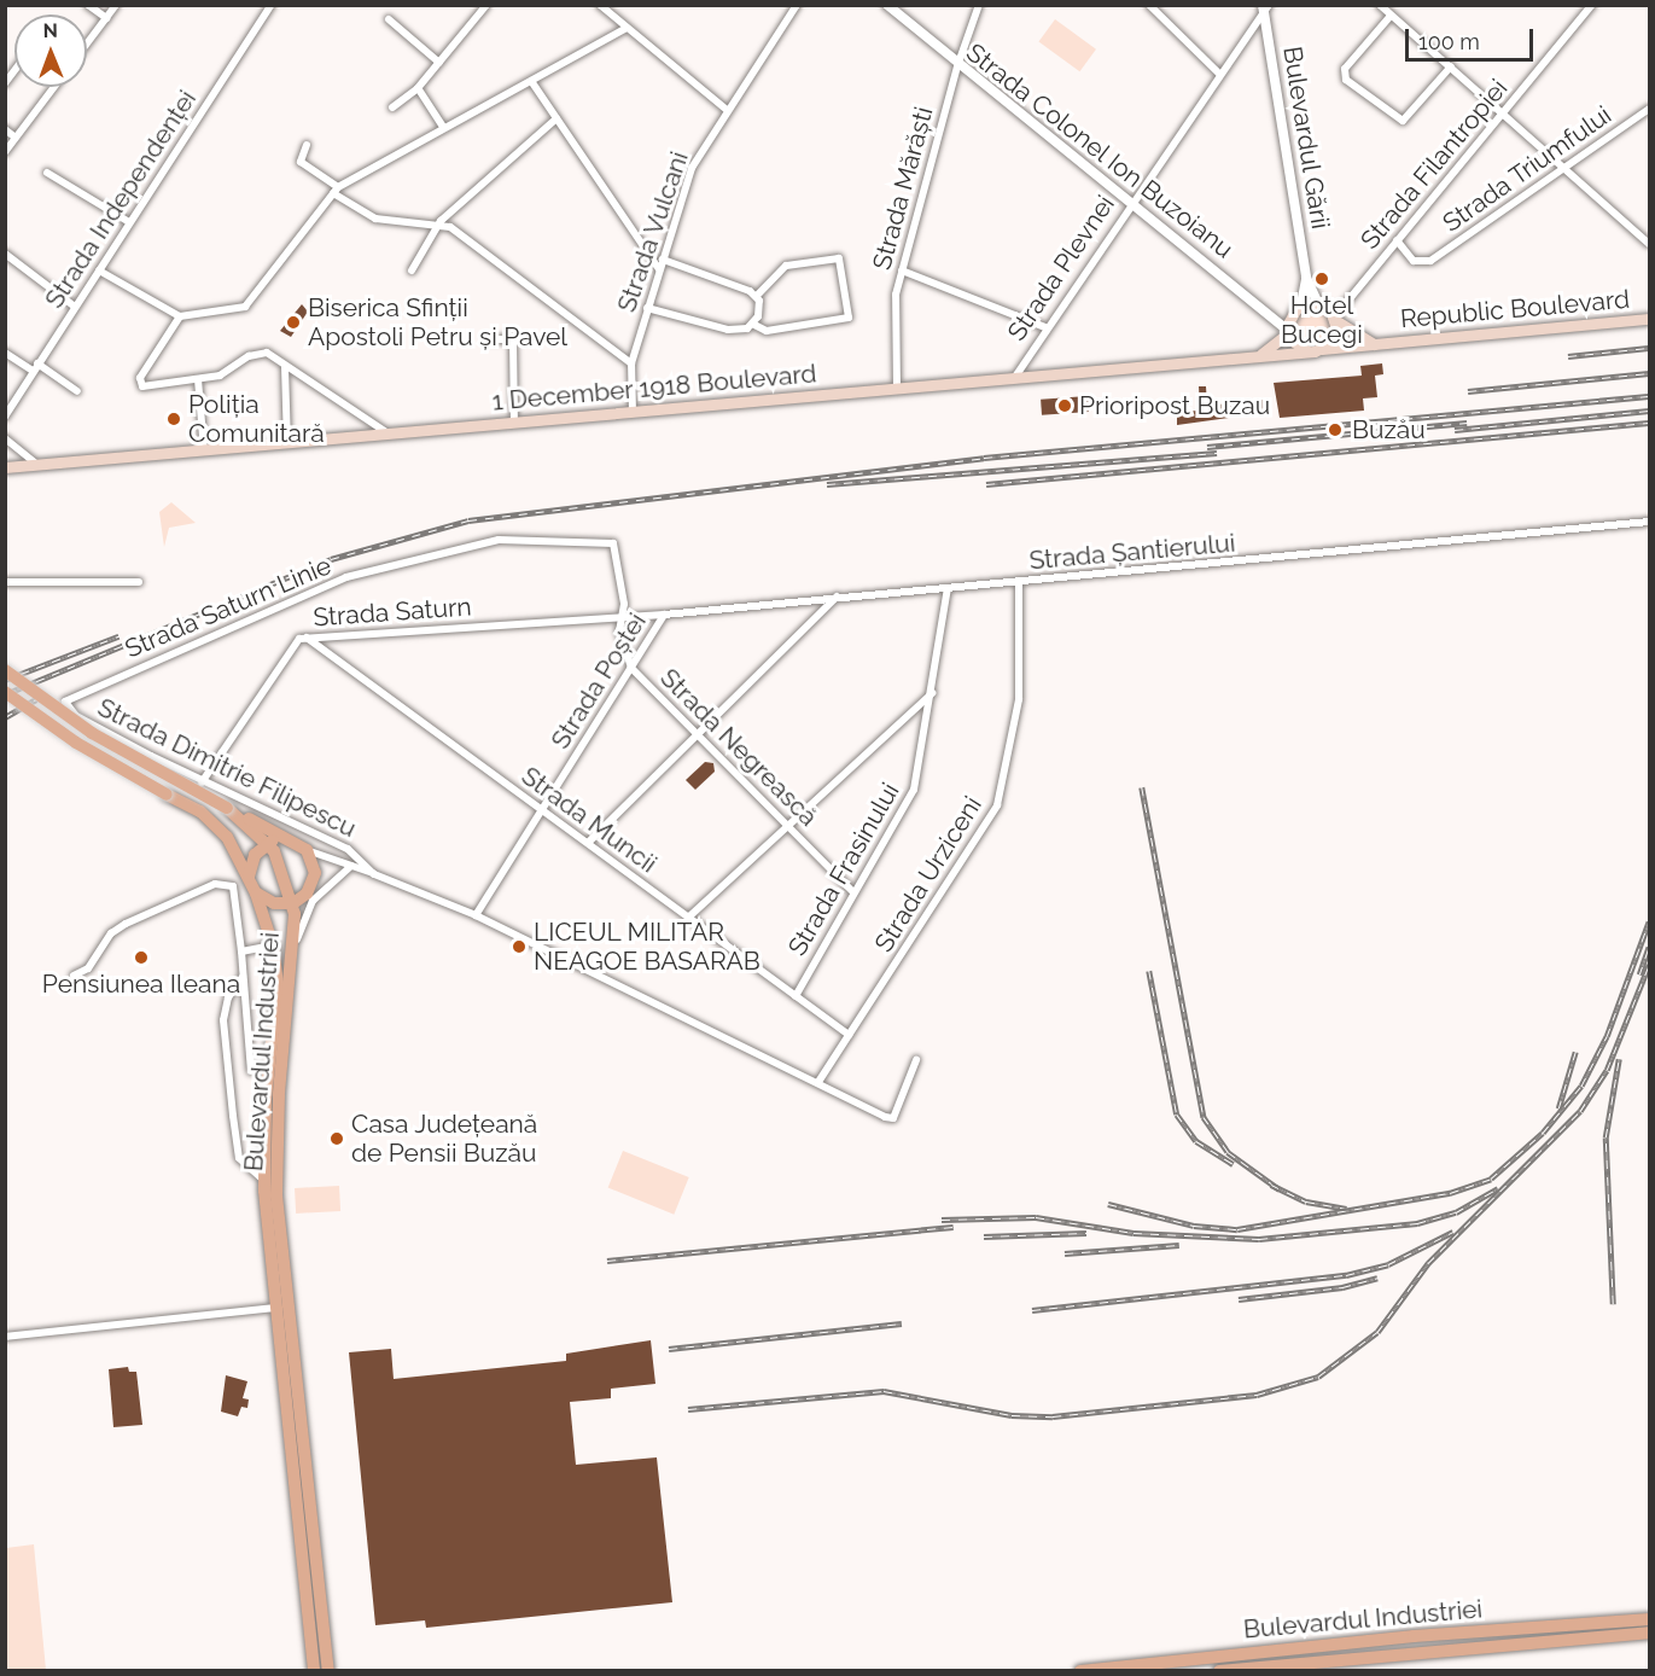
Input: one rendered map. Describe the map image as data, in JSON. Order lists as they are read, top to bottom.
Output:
{
  "streets": {
    "main road": ["Republic Boulevard", "1 December 1918 Boulevard", "Bulevardul Industriei"],
    "street": [
      "Bulevardul Gării",
      "Strada Colonel Ion Buzoianu",
      "Strada Filantropiei",
      "Strada Triumfului",
      "Strada Mărăști",
      "Strada Independenței",
      "Strada Vulcani",
      "Strada Plevnei",
      "Strada Șantierului",
      "Strada Saturn Linie",
      "Strada Saturn",
      "Strada Poștei",
      "Strada Negrească",
      "Strada Dimitrie Filipescu",
      "Strada Muncii",
      "Strada Frasinului",
      "Strada Urziceni"
    ]
  },
  "crossings": [
    ["Bulevardul Gării", "Strada Colonel Ion Buzoianu"],
    ["Bulevardul Gării", "Strada Filantropiei"],
    ["Bulevardul Gării", "Strada Plevnei"],
    ["Bulevardul Gării", "Republic Boulevard"],
    ["Bulevardul Gării", "1 December 1918 Boulevard"],
    ["Strada Colonel Ion Buzoianu", "Strada Filantropiei"],
    ["Strada Colonel Ion Buzoianu", "Strada Mărăști"],
    ["Strada Colonel Ion Buzoianu", "Strada Plevnei"],
    ["Strada Colonel Ion Buzoianu", "Republic Boulevard"],
    ["Strada Colonel Ion Buzoianu", "1 December 1918 Boulevard"],
    ["Strada Filantropiei", "Strada Triumfului"],
    ["Strada Filantropiei", "Republic Boulevard"],
    ["Strada Filantropiei", "1 December 1918 Boulevard"],
    ["Strada Mărăști", "1 December 1918 Boulevard"],
    ["Strada Vulcani", "1 December 1918 Boulevard"],
    ["Strada Plevnei", "1 December 1918 Boulevard"],
    ["Republic Boulevard", "1 December 1918 Boulevard"],
    ["Strada Șantierului", "Strada Saturn Linie"],
    ["Strada Șantierului", "Strada Saturn"],
    ["Strada Șantierului", "Strada Poștei"],
    ["Strada Șantierului", "Strada Negrească"],
    ["Strada Șantierului", "Strada Frasinului"],
    ["Strada Șantierului", "Strada Urziceni"],
    ["Strada Saturn Linie", "Strada Saturn"],
    ["Strada Saturn Linie", "Strada Negrească"],
    ["Strada Saturn Linie", "Strada Dimitrie Filipescu"],
    ["Strada Saturn", "Strada Negrească"],
    ["Strada Saturn", "Strada Dimitrie Filipescu"],
    ["Strada Saturn", "Strada Muncii"],
    ["Strada Poștei", "Strada Negrească"],
    ["Strada Poștei", "Strada Dimitrie Filipescu"],
    ["Strada Poștei", "Strada Muncii"],
    ["Strada Negrească", "Strada Frasinului"],
    ["Strada Dimitrie Filipescu", "Strada Urziceni"],
    ["Strada Muncii", "Strada Frasinului"],
    ["Strada Muncii", "Strada Urziceni"]
  ],
  "places": [
    "Hotel Bucegi",
    "Biserica Sfinții Apostoli Petru și Pavel",
    "Prioripost Buzau",
    "Poliția Comunitară",
    "Buzău",
    "LICEUL MILITAR NEAGOE BASARAB",
    "Pensiunea Ileana",
    "Casa Județeană de Pensii Buzău"
  ],
  "scale_bar": "100 m",
  "north": "top"
}
